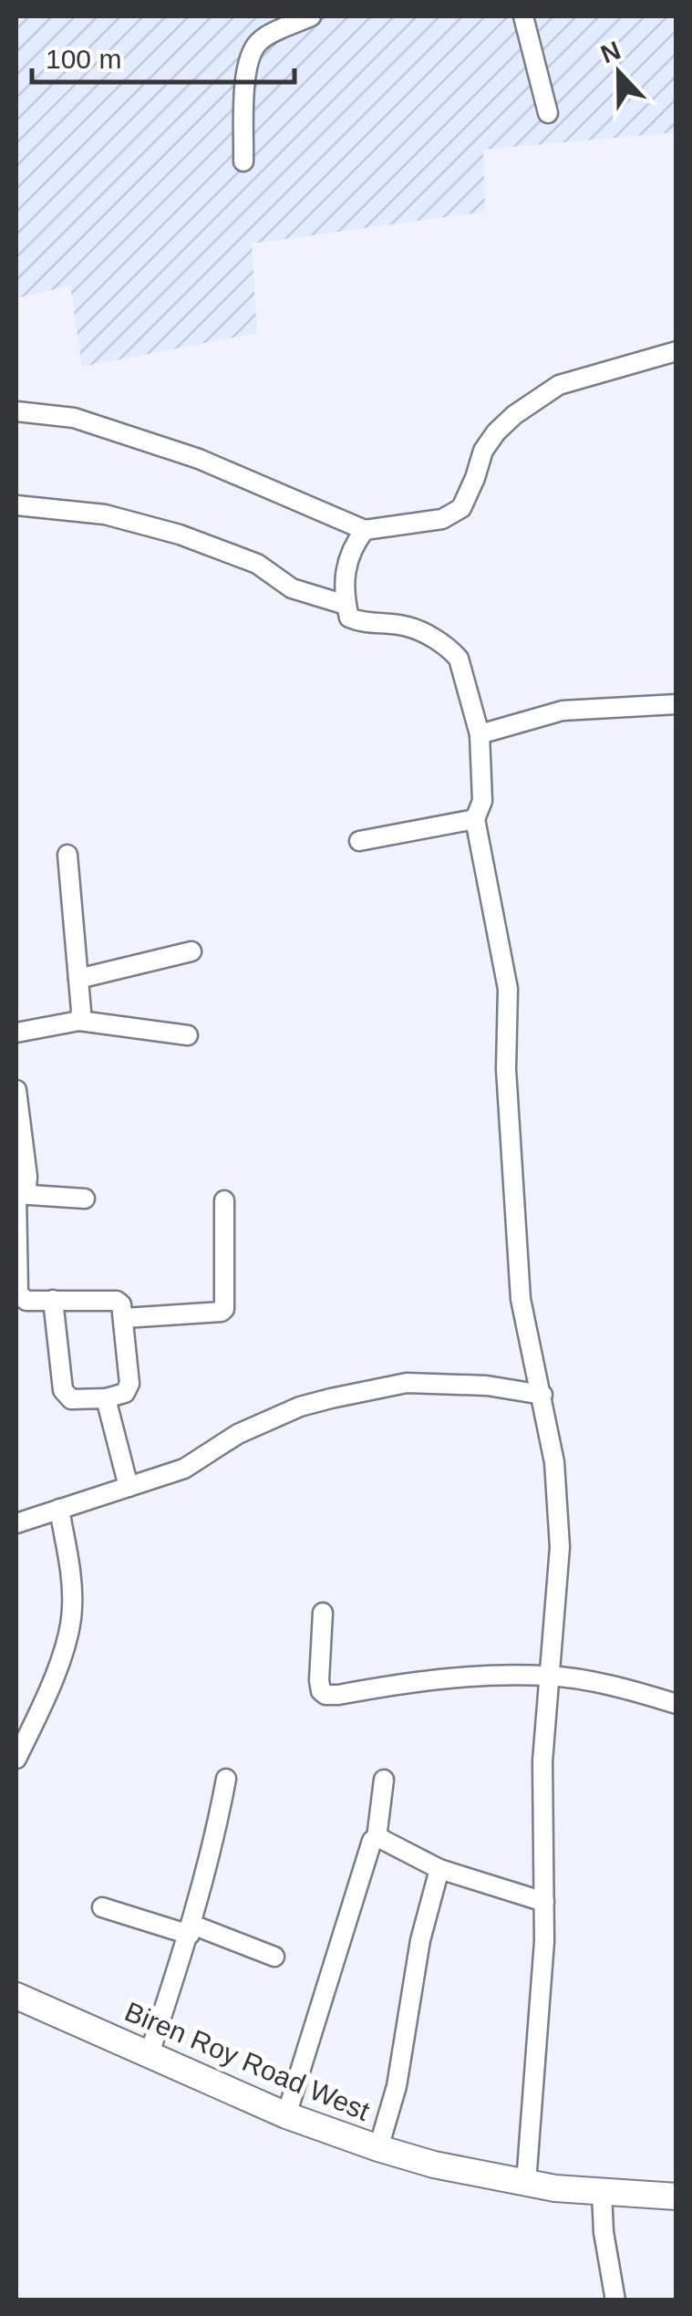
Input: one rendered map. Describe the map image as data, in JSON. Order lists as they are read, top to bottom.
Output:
{
  "streets": {
    "main road": ["Biren Roy Road West"]
  },
  "scale_bar": "100 m",
  "north": "top"
}
